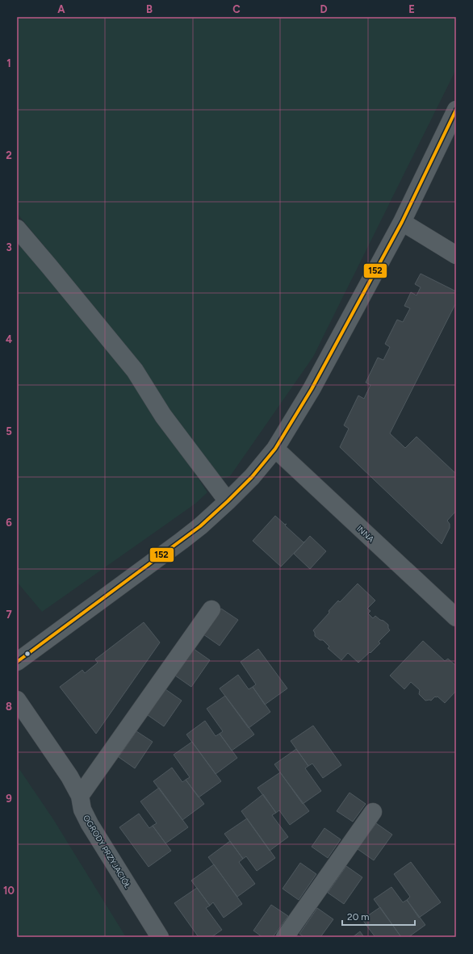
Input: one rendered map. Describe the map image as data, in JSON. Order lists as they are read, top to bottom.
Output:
{
  "streets": {
    "street": ["INNA", "OGRODY PRZYJACIÓŁ"]
  },
  "lines": ["transit line 152"],
  "scale_bar": "20 m",
  "grid": {
    "columns": [
      "A",
      "B",
      "C",
      "D",
      "E"
    ],
    "rows": [
      "1",
      "2",
      "3",
      "4",
      "5",
      "6",
      "7",
      "8",
      "9",
      "10"
    ]
  }
}
